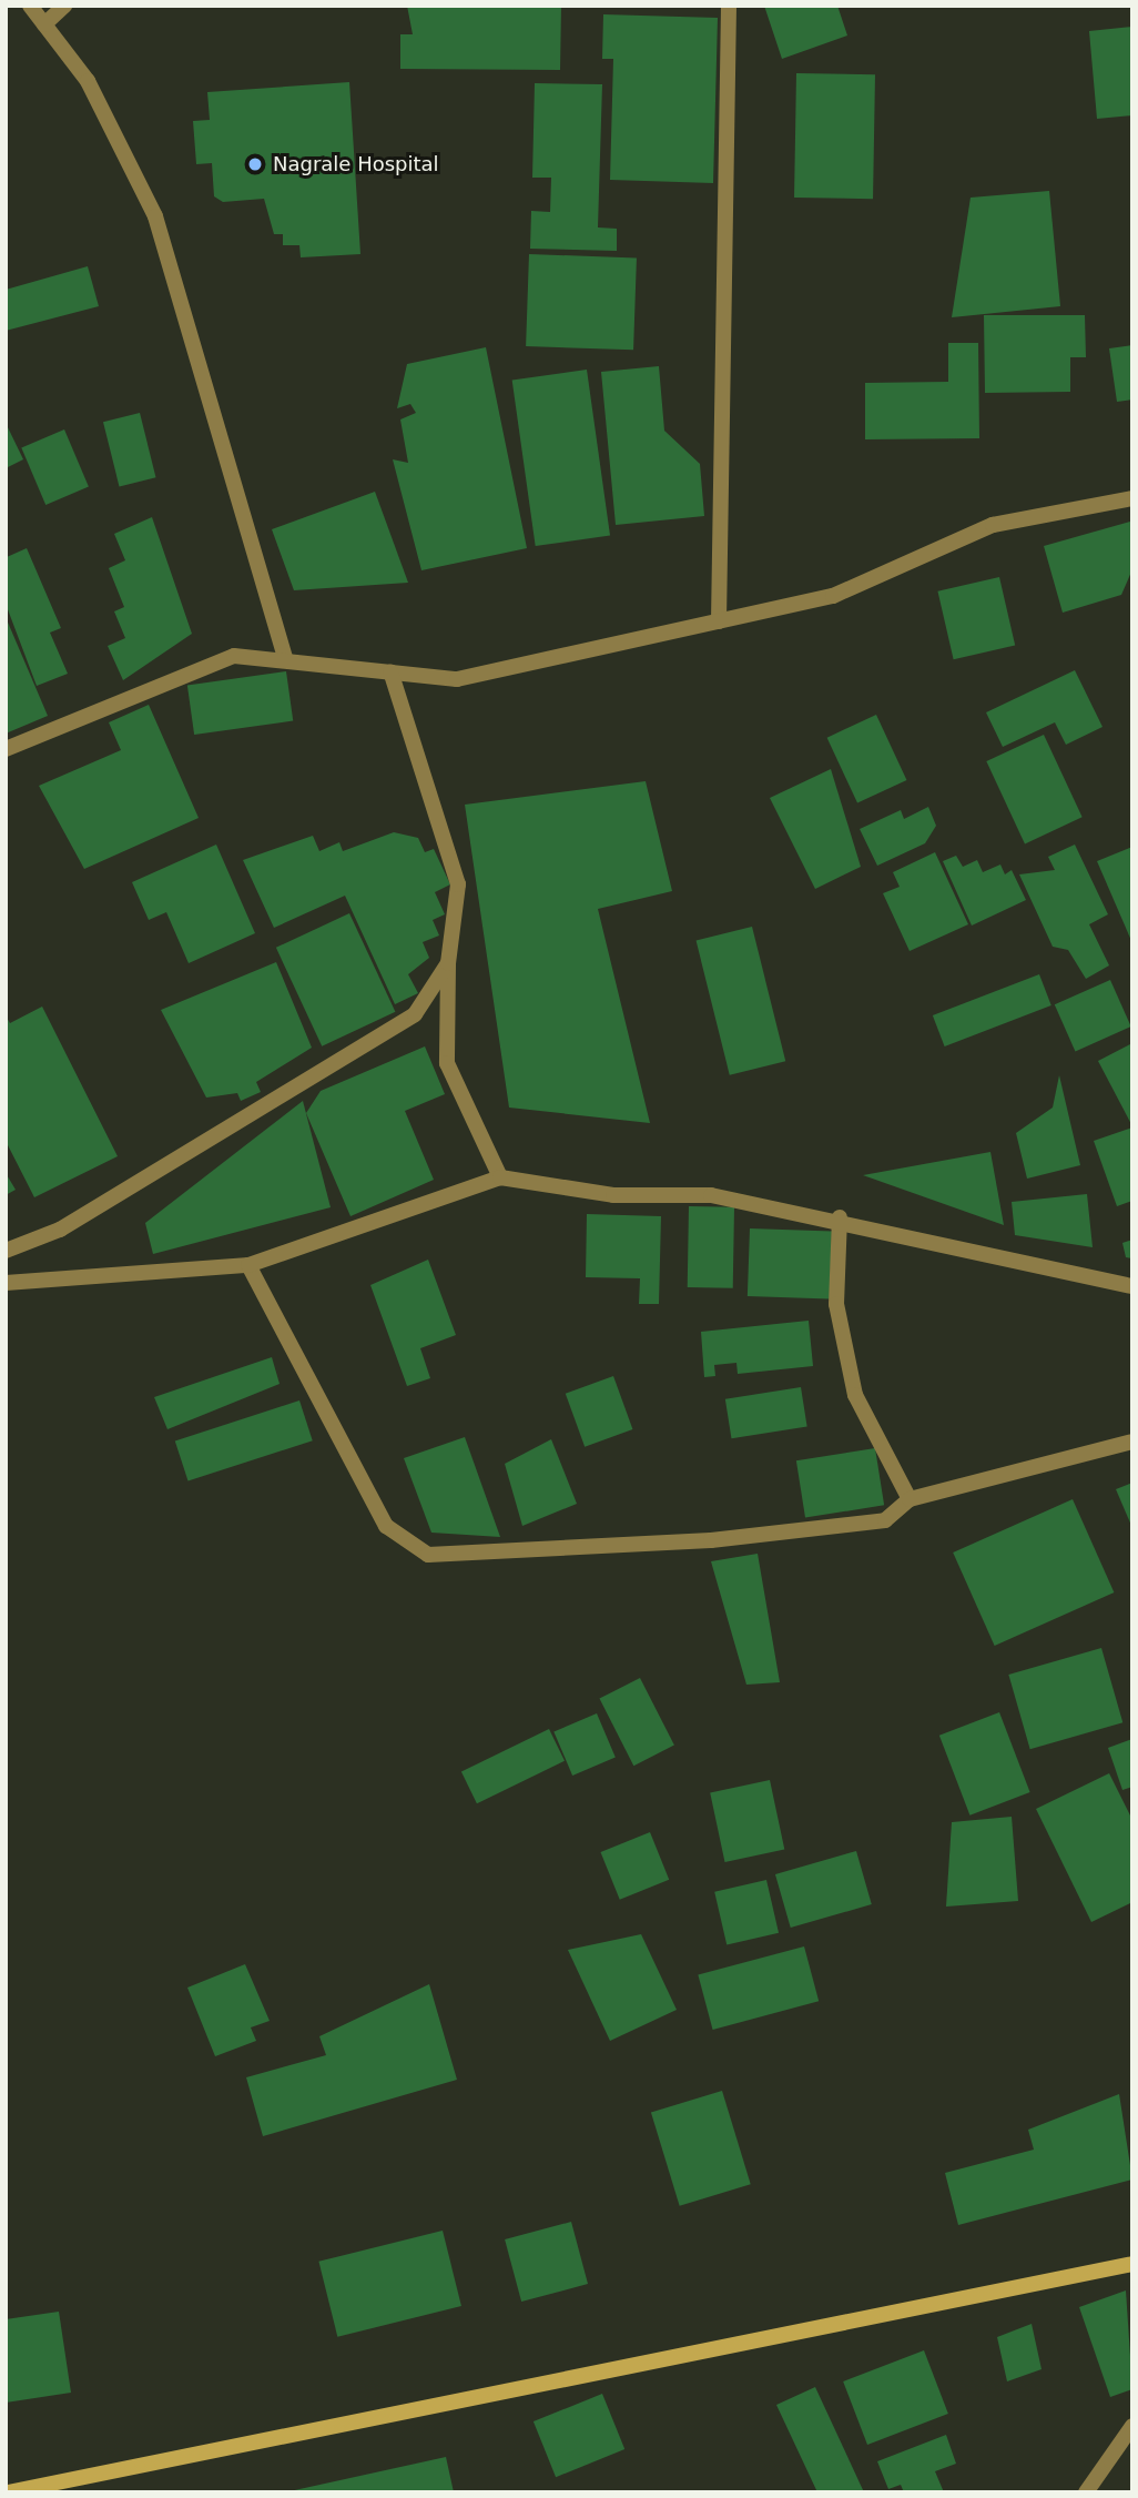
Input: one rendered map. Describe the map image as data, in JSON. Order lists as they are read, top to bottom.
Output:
{
  "places": ["Nagrale Hospital"]
}
